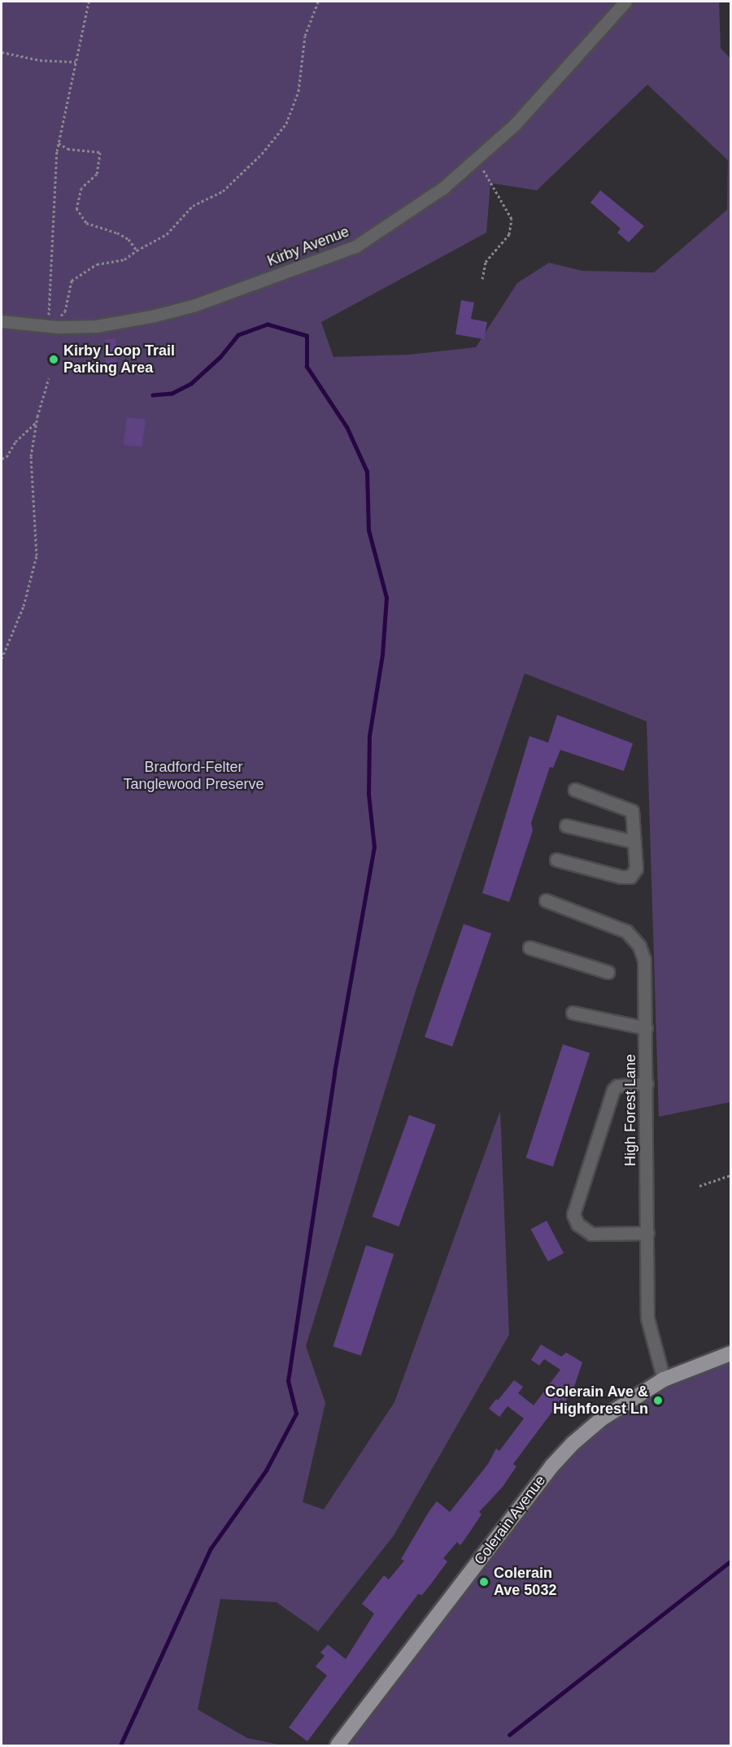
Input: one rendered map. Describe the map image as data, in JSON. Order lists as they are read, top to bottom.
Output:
{
  "streets": {
    "main road": ["Colerain Avenue"],
    "street": ["Kirby Avenue", "High Forest Lane"]
  },
  "crossings": [
    ["High Forest Lane", "Colerain Avenue"]
  ],
  "parks": ["Bradford-Felter Tanglewood Preserve"],
  "places": ["Kirby Loop Trail Parking Area", "Colerain Ave & Highforest Ln", "Colerain Ave 5032"]
}
